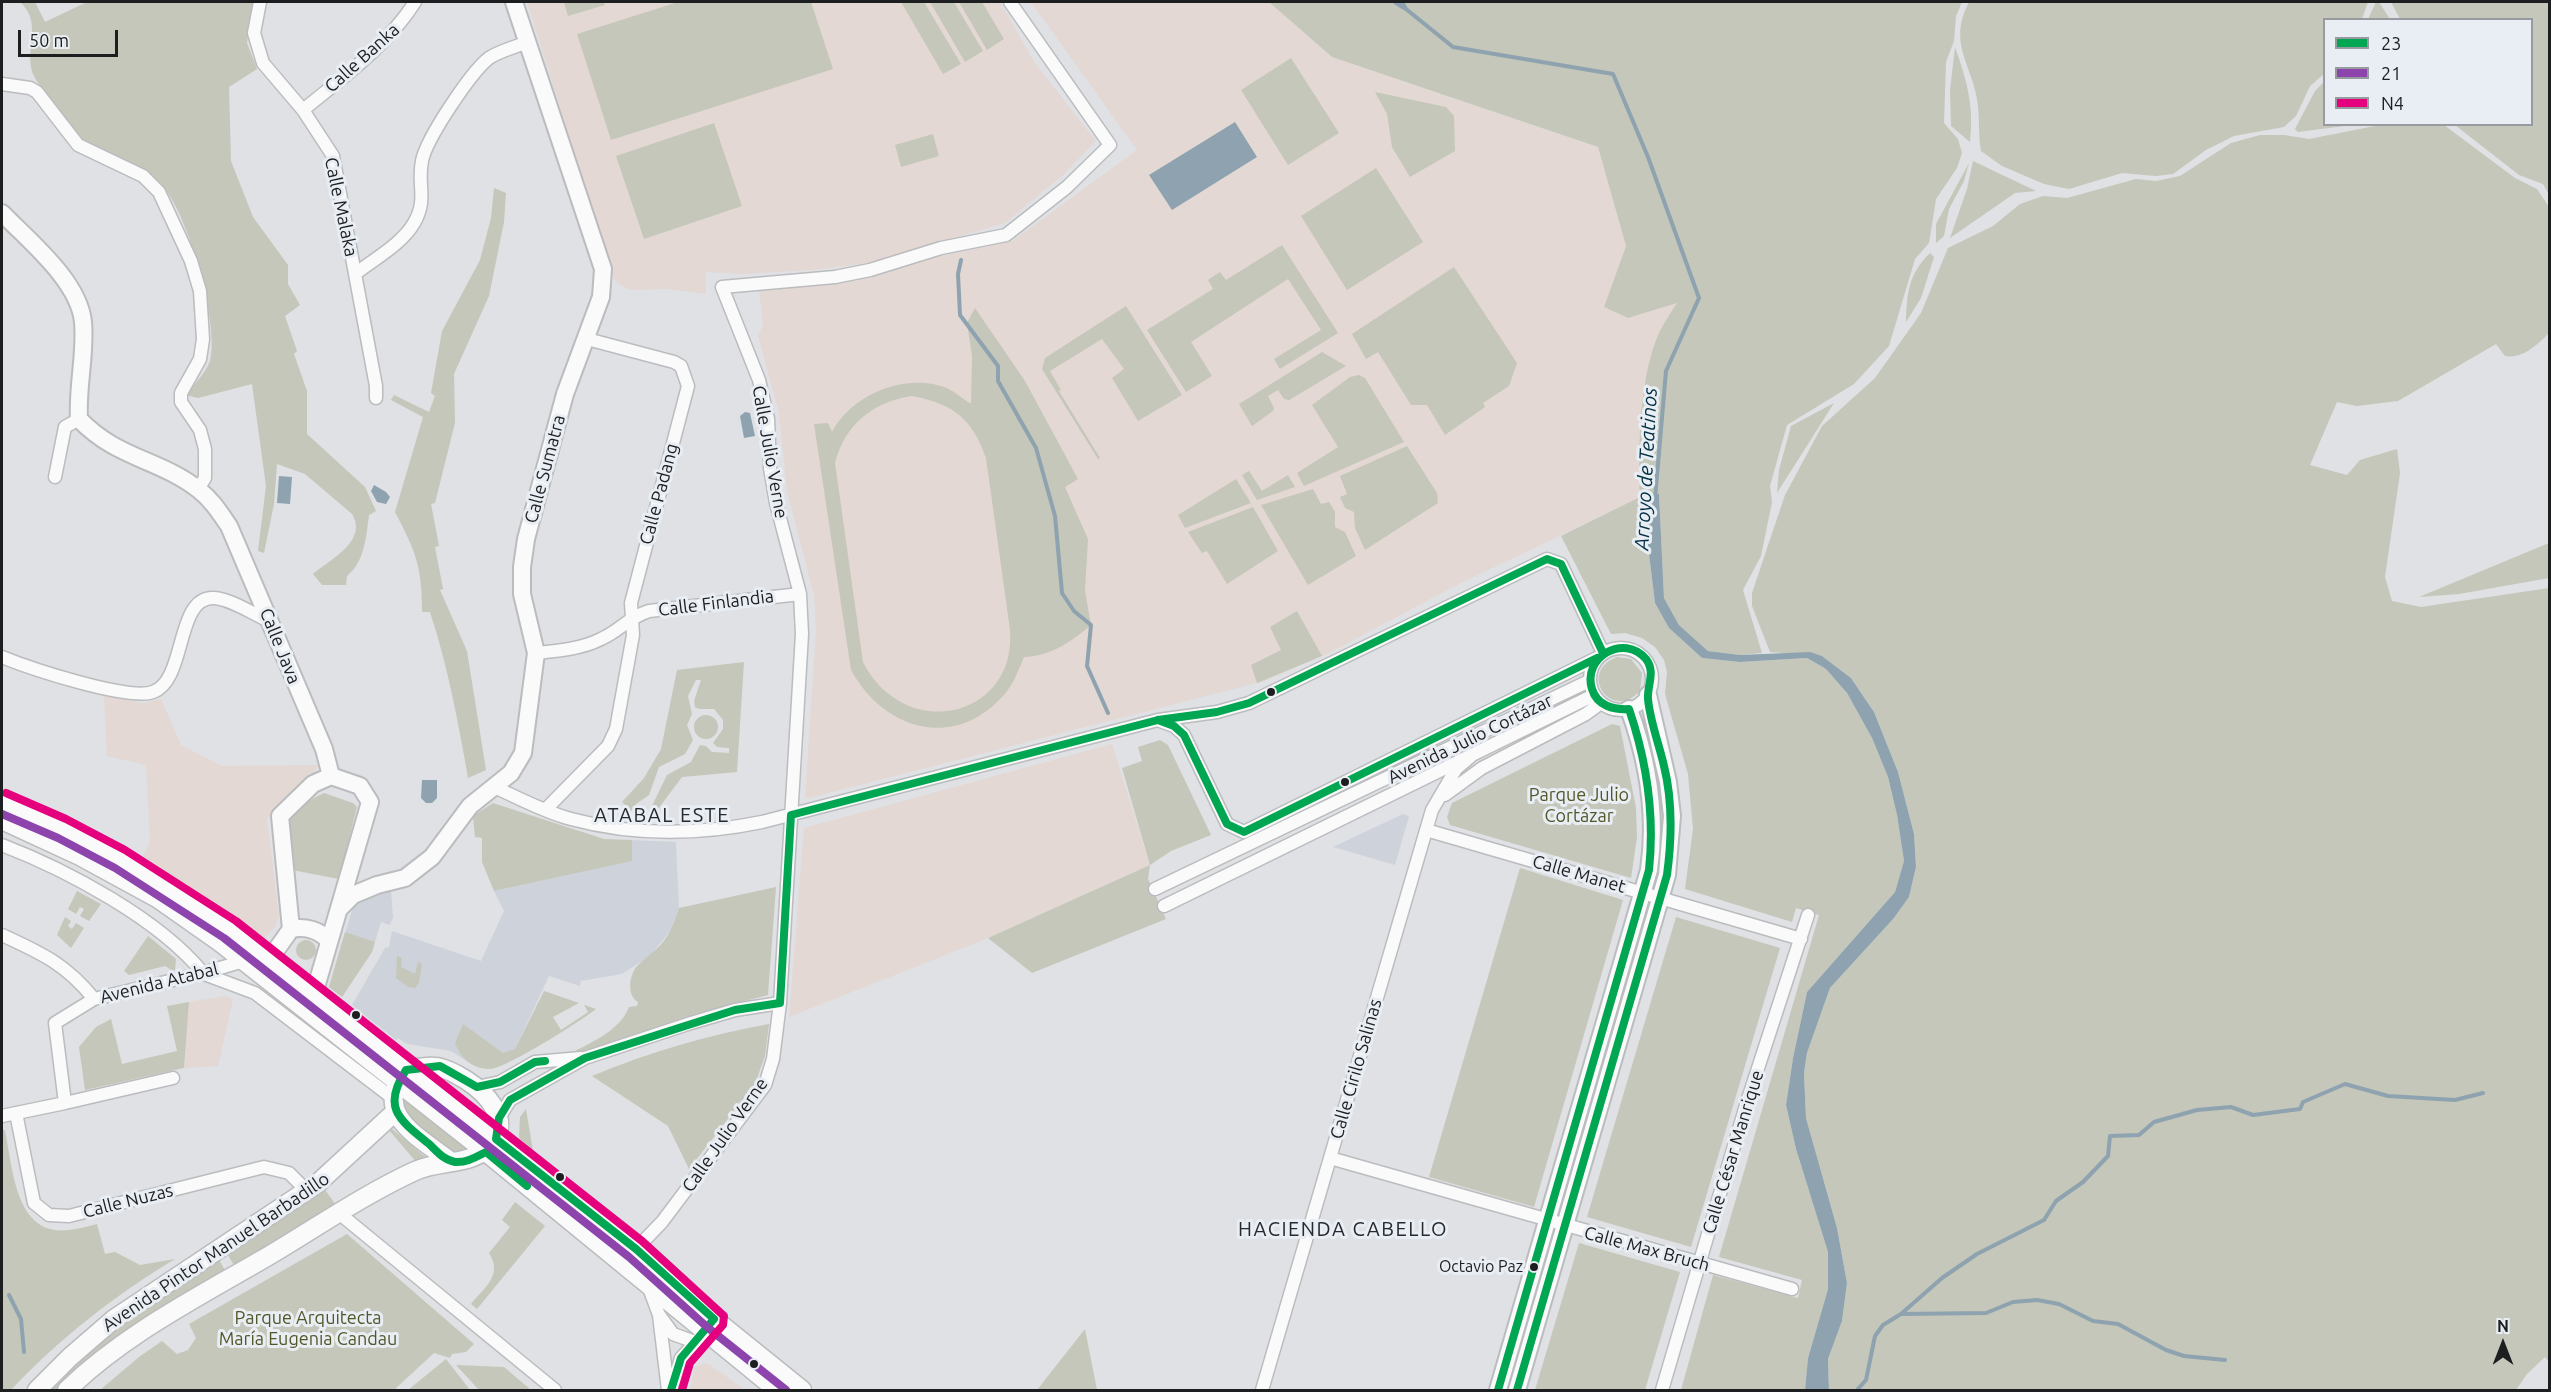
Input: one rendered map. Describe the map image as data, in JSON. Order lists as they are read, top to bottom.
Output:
{
  "streets": {
    "main road": ["Avenida Pintor Manuel Barbadillo"],
    "street": [
      "Calle Banka",
      "Calle Malaka",
      "Calle Julio Verne",
      "Calle Sumatra",
      "Calle Padang",
      "Calle Finlandia",
      "Calle Java",
      "Avenida Julio Cortázar",
      "Calle Manet",
      "Avenida Atabal",
      "Calle Cirilo Salinas",
      "Calle César Manrique",
      "Calle Nuzas",
      "Calle Max Bruch"
    ]
  },
  "crossings": [
    ["Calle Banka", "Calle Malaka"],
    ["Calle Julio Verne", "Calle Finlandia"],
    ["Calle Sumatra", "Calle Padang"],
    ["Calle Padang", "Calle Finlandia"],
    ["Avenida Julio Cortázar", "Calle Cirilo Salinas"],
    ["Calle Manet", "Calle Cirilo Salinas"],
    ["Calle Manet", "Calle César Manrique"],
    ["Calle Cirilo Salinas", "Calle Max Bruch"],
    ["Calle César Manrique", "Calle Max Bruch"],
    ["Calle Nuzas", "Avenida Pintor Manuel Barbadillo"]
  ],
  "districts": ["ATABAL ESTE", "HACIENDA CABELLO"],
  "water": ["Arroyo de Teatinos"],
  "parks": ["Parque Julio Cortázar", "Parque Arquitecta María Eugenia Candau"],
  "places": ["Octavio Paz"],
  "lines": ["transit line 23", "transit line N4", "transit line 21"],
  "legend": ["23", "21", "N4"],
  "scale_bar": "50 m",
  "north": "top"
}
